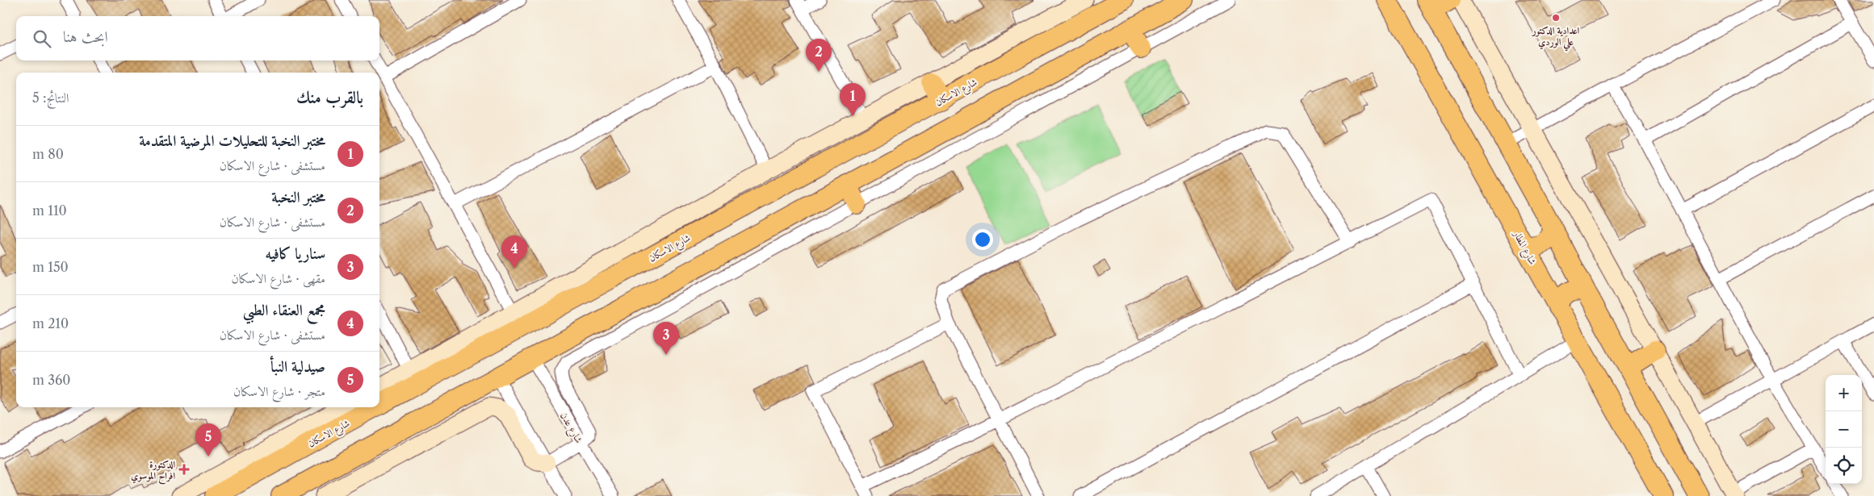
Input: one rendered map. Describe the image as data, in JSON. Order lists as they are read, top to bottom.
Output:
{
  "streets": {
    "main road": ["شارع الاسكان", "شارع المطار"],
    "street": ["شارع عدن"]
  },
  "places": {
    "other": ["اعدادية الدكتور علي الوردي"],
    "health": ["الدكتورة افراح الموسوي"]
  },
  "page": {
    "search": "ابحث هنا",
    "pins": [
      "2",
      "1",
      "4",
      "3",
      "5"
    ],
    "heading": ["بالقرب منك", "النتائج: 5"],
    "list": [
      {
        "mark": "1",
        "name": "مختبر النخبة للتحليلات المرضية المتقدمة",
        "note": "مستشفى · شارع الاسكان",
        "value": "80 m"
      },
      {
        "mark": "2",
        "name": "مختبر النخبة",
        "note": "مستشفى · شارع الاسكان",
        "value": "110 m"
      },
      {
        "mark": "3",
        "name": "سناريا كافيه",
        "note": "مقهى · شارع الاسكان",
        "value": "150 m"
      },
      {
        "mark": "4",
        "name": "مجمع العنقاء الطبي",
        "note": "مستشفى · شارع الاسكان",
        "value": "210 m"
      },
      {
        "mark": "5",
        "name": "صيدلية النبأ",
        "note": "متجر · شارع الاسكان",
        "value": "360 m"
      }
    ],
    "map_buttons": ["+", "−"]
  }
}
